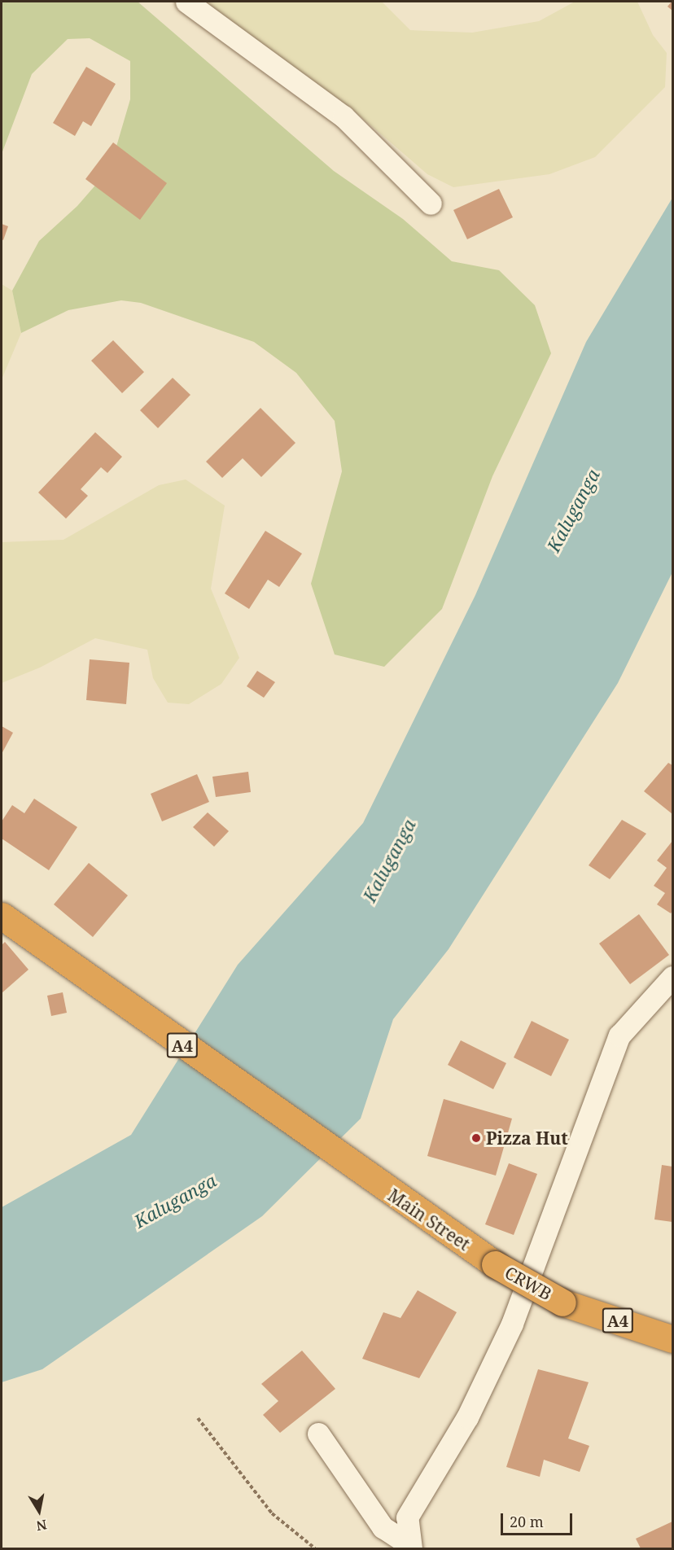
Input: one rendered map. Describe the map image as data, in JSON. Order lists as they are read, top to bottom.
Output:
{
  "streets": {
    "highway": ["A4", "Main Street", "CRWB"]
  },
  "crossings": [
    ["Main Street", "CRWB"]
  ],
  "water": ["Kaluganga"],
  "places": ["Pizza Hut"],
  "scale_bar": "20 m",
  "north": "bottom"
}
